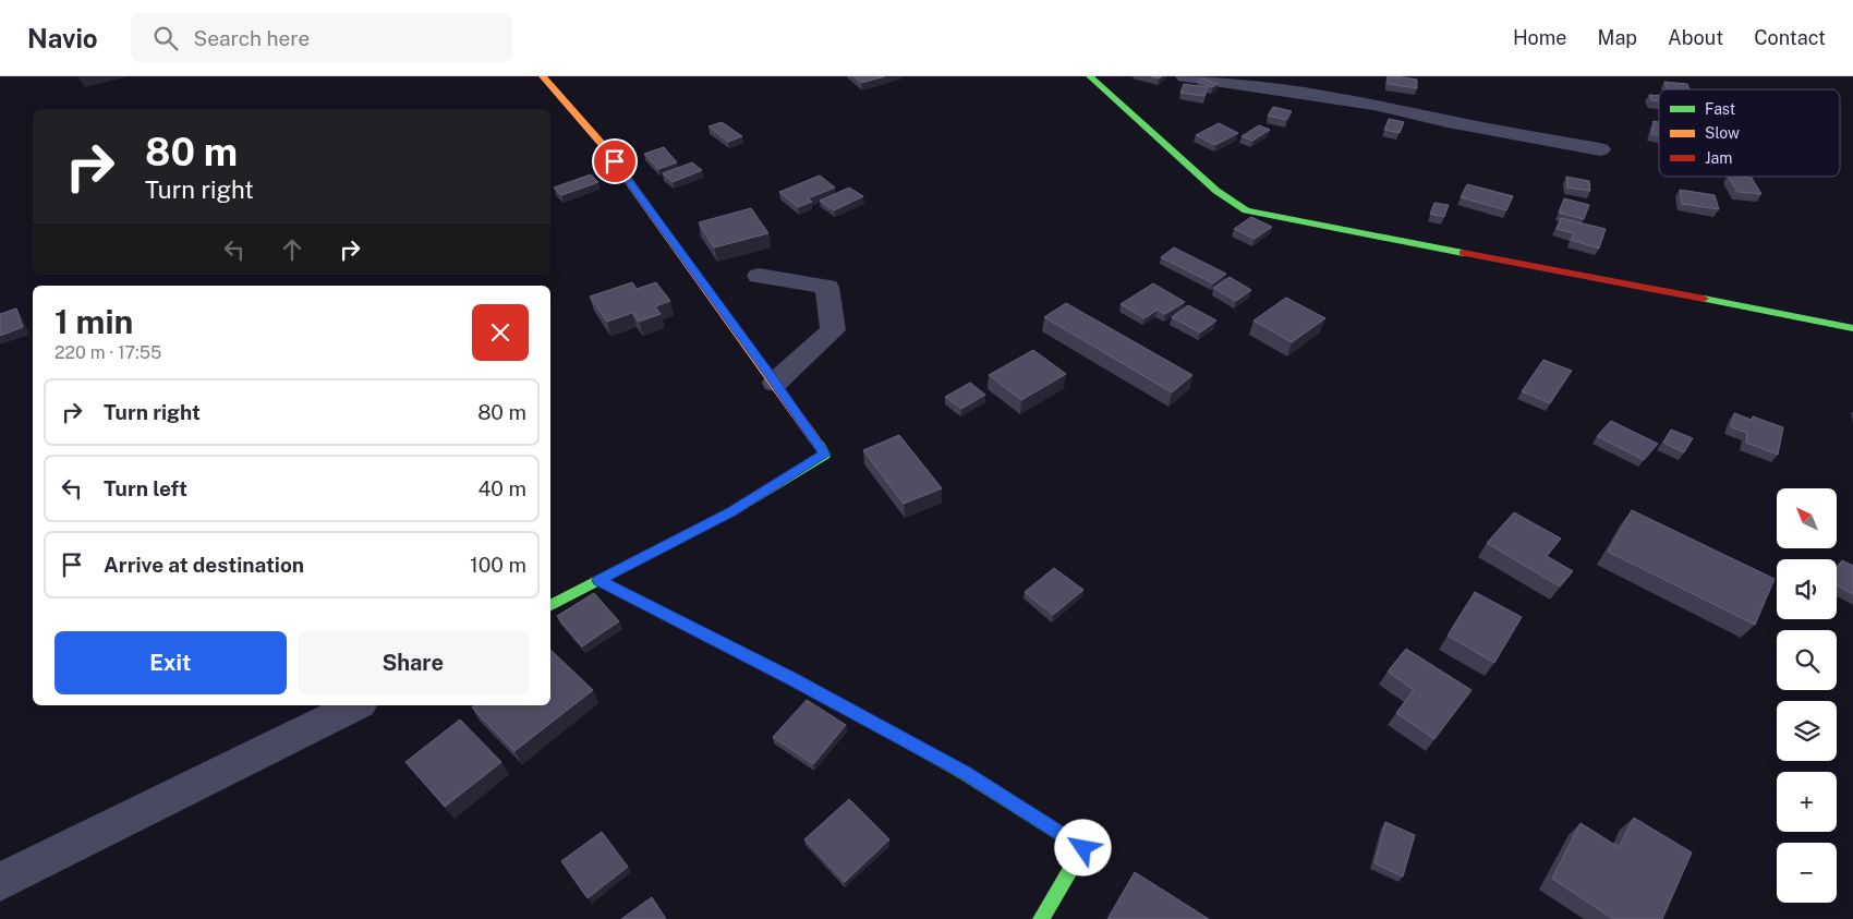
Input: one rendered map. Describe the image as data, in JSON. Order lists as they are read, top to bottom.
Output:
{
  "legend": ["Fast", "Slow", "Jam"],
  "north": "top left",
  "page": {
    "header": "Navio",
    "search": "Search here",
    "nav": [
      "Home",
      "Map",
      "About",
      "Contact"
    ],
    "turn": ["80 m", "Turn right"],
    "heading": ["1 min", "220 m · 17:55"],
    "list": [
      {
        "name": "Turn right",
        "value": "80 m"
      },
      {
        "name": "Turn left",
        "value": "40 m"
      },
      {
        "name": "Arrive at destination",
        "value": "100 m"
      }
    ],
    "map_buttons": ["+", "−"],
    "buttons": ["Exit", "Share"]
  }
}
